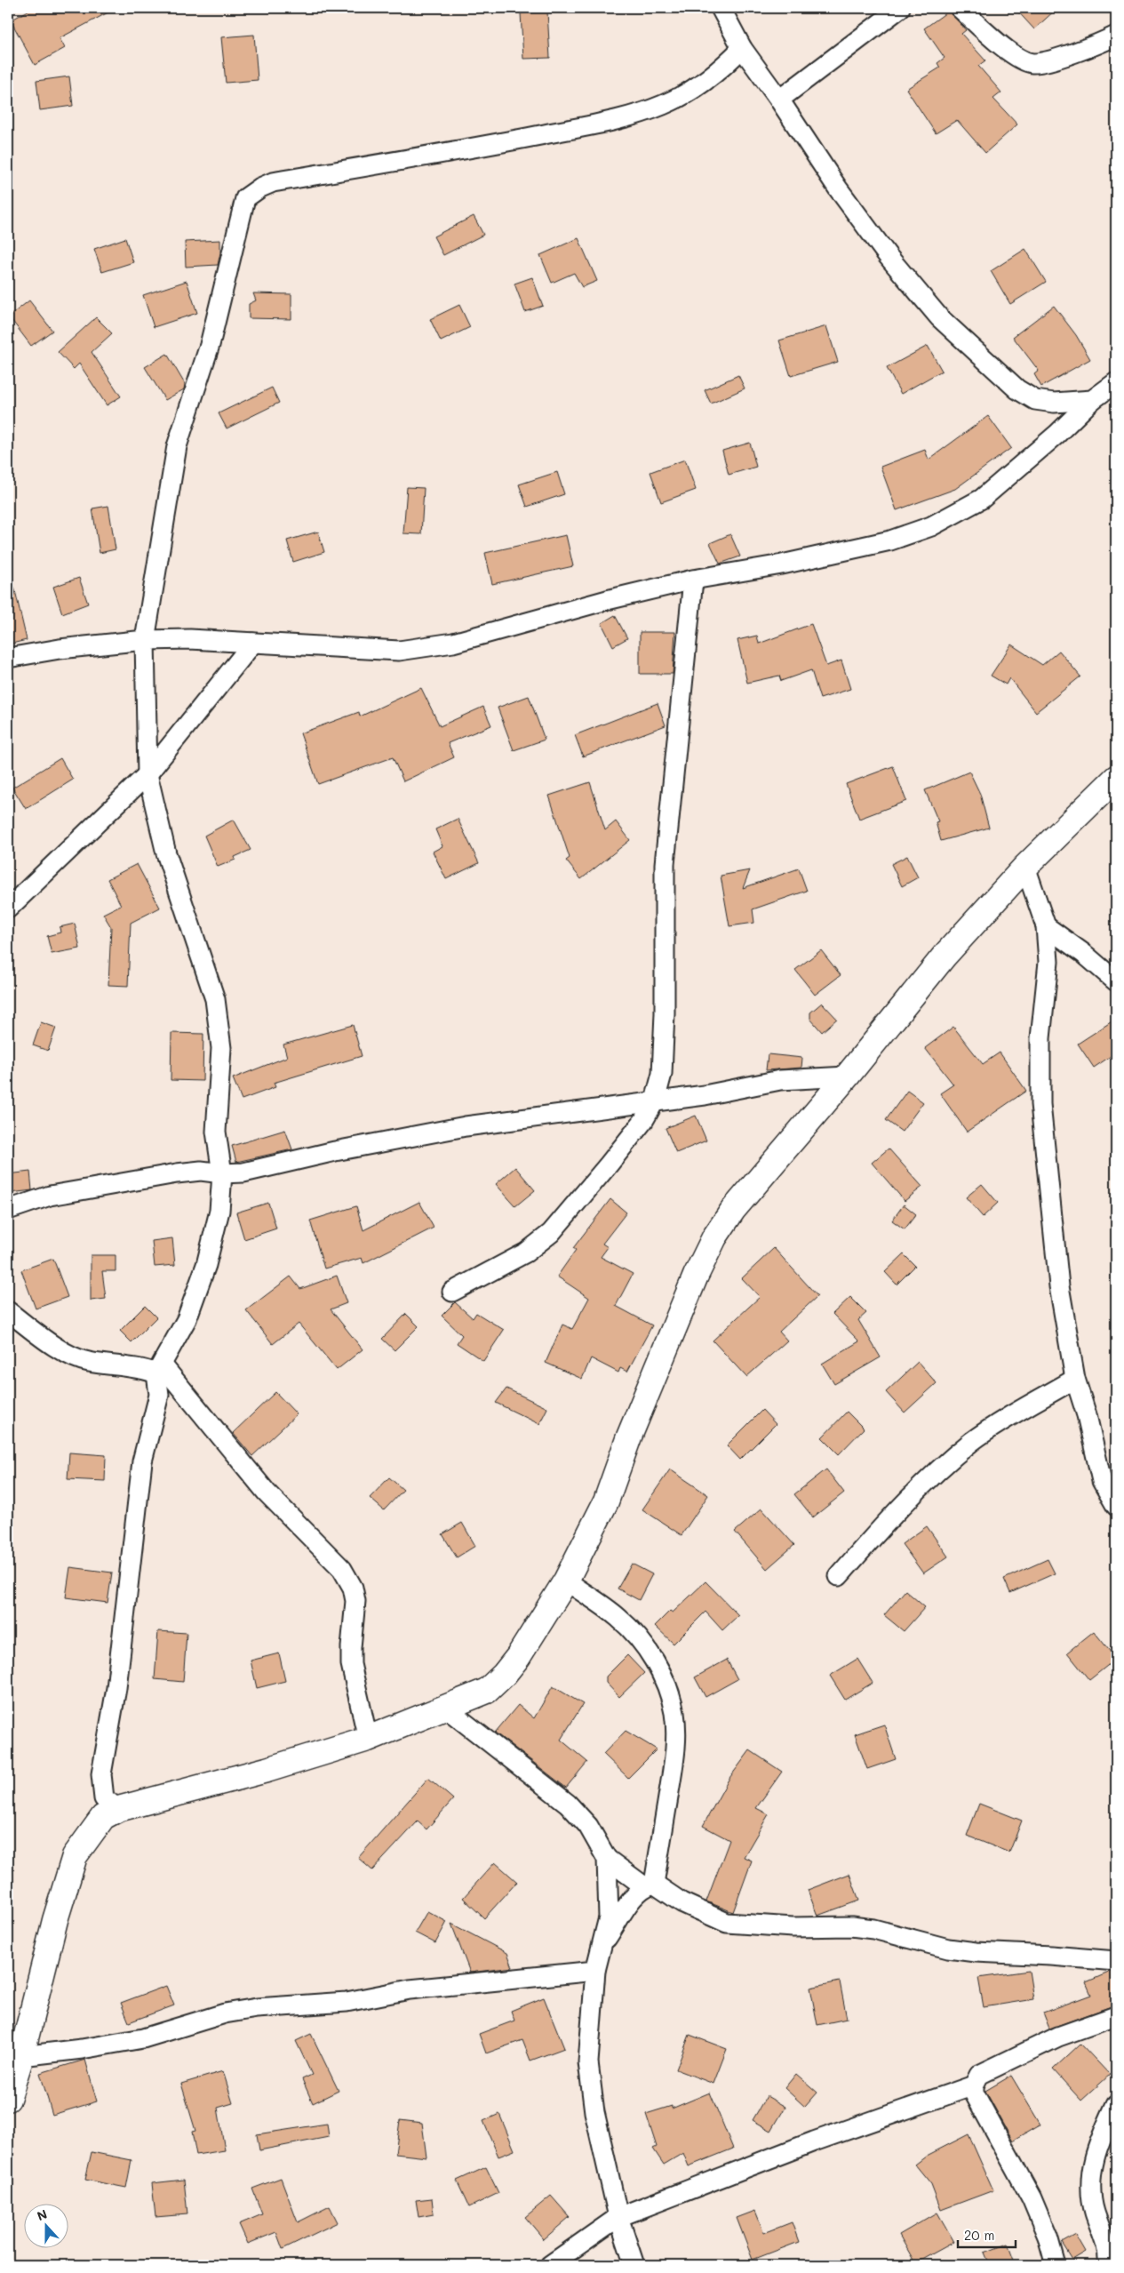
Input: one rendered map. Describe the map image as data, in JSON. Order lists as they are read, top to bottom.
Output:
{
  "scale_bar": "20 m",
  "north": "top"
}
